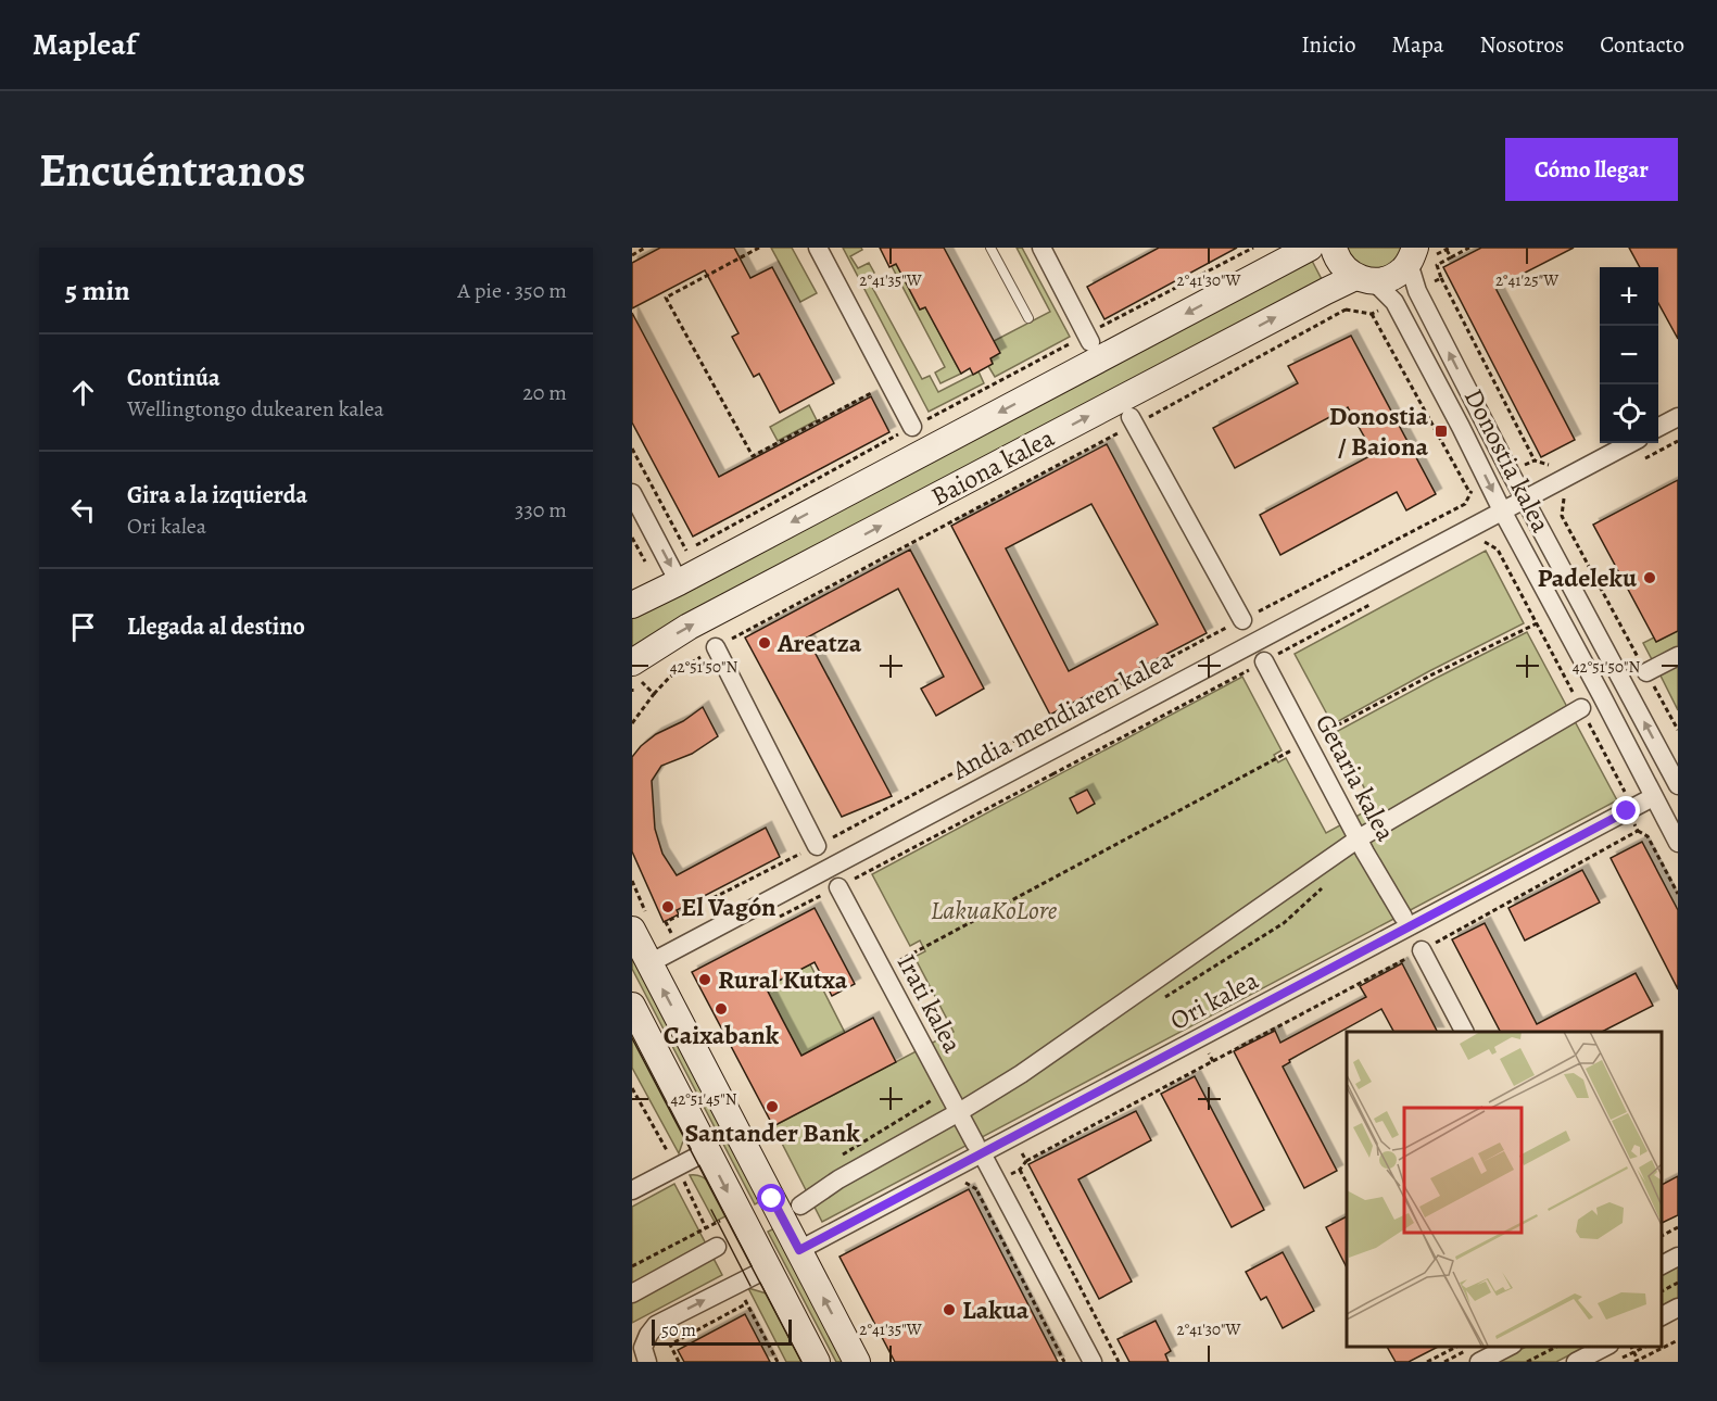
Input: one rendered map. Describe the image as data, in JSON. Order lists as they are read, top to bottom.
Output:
{
  "streets": {
    "street": [
      "Donostia kalea",
      "Baiona kalea",
      "Andia mendiaren kalea",
      "Getaria kalea",
      "Ori kalea",
      "Irati kalea"
    ]
  },
  "crossings": [
    ["Donostia kalea", "Baiona kalea"],
    ["Donostia kalea", "Andia mendiaren kalea"],
    ["Donostia kalea", "Ori kalea"],
    ["Ori kalea", "Irati kalea"]
  ],
  "parks": ["LakuaKoLore"],
  "places": {
    "transit": ["Donostia / Baiona"],
    "other": [
      "Padeleku",
      "Areatza",
      "El Vagón",
      "Rural Kutxa",
      "Caixabank",
      "Santander Bank",
      "Lakua"
    ]
  },
  "scale_bar": "50 m",
  "page": {
    "header": "Mapleaf",
    "nav": [
      "Inicio",
      "Mapa",
      "Nosotros",
      "Contacto"
    ],
    "buttons": "Cómo llegar",
    "title": "Encuéntranos",
    "heading": ["5 min", "A pie · 350 m"],
    "map_buttons": ["+", "−"],
    "list": [
      ["Continúa", "Wellingtongo dukearen kalea", "20 m"],
      ["Gira a la izquierda", "Ori kalea", "330 m"],
      "Llegada al destino"
    ],
    "scale": "50 m"
  },
  "coordinates": [
    "2°41'35\"W",
    "2°41'30\"W",
    "2°41'25\"W",
    "42°51'50\"N",
    "42°51'45\"N"
  ]
}
